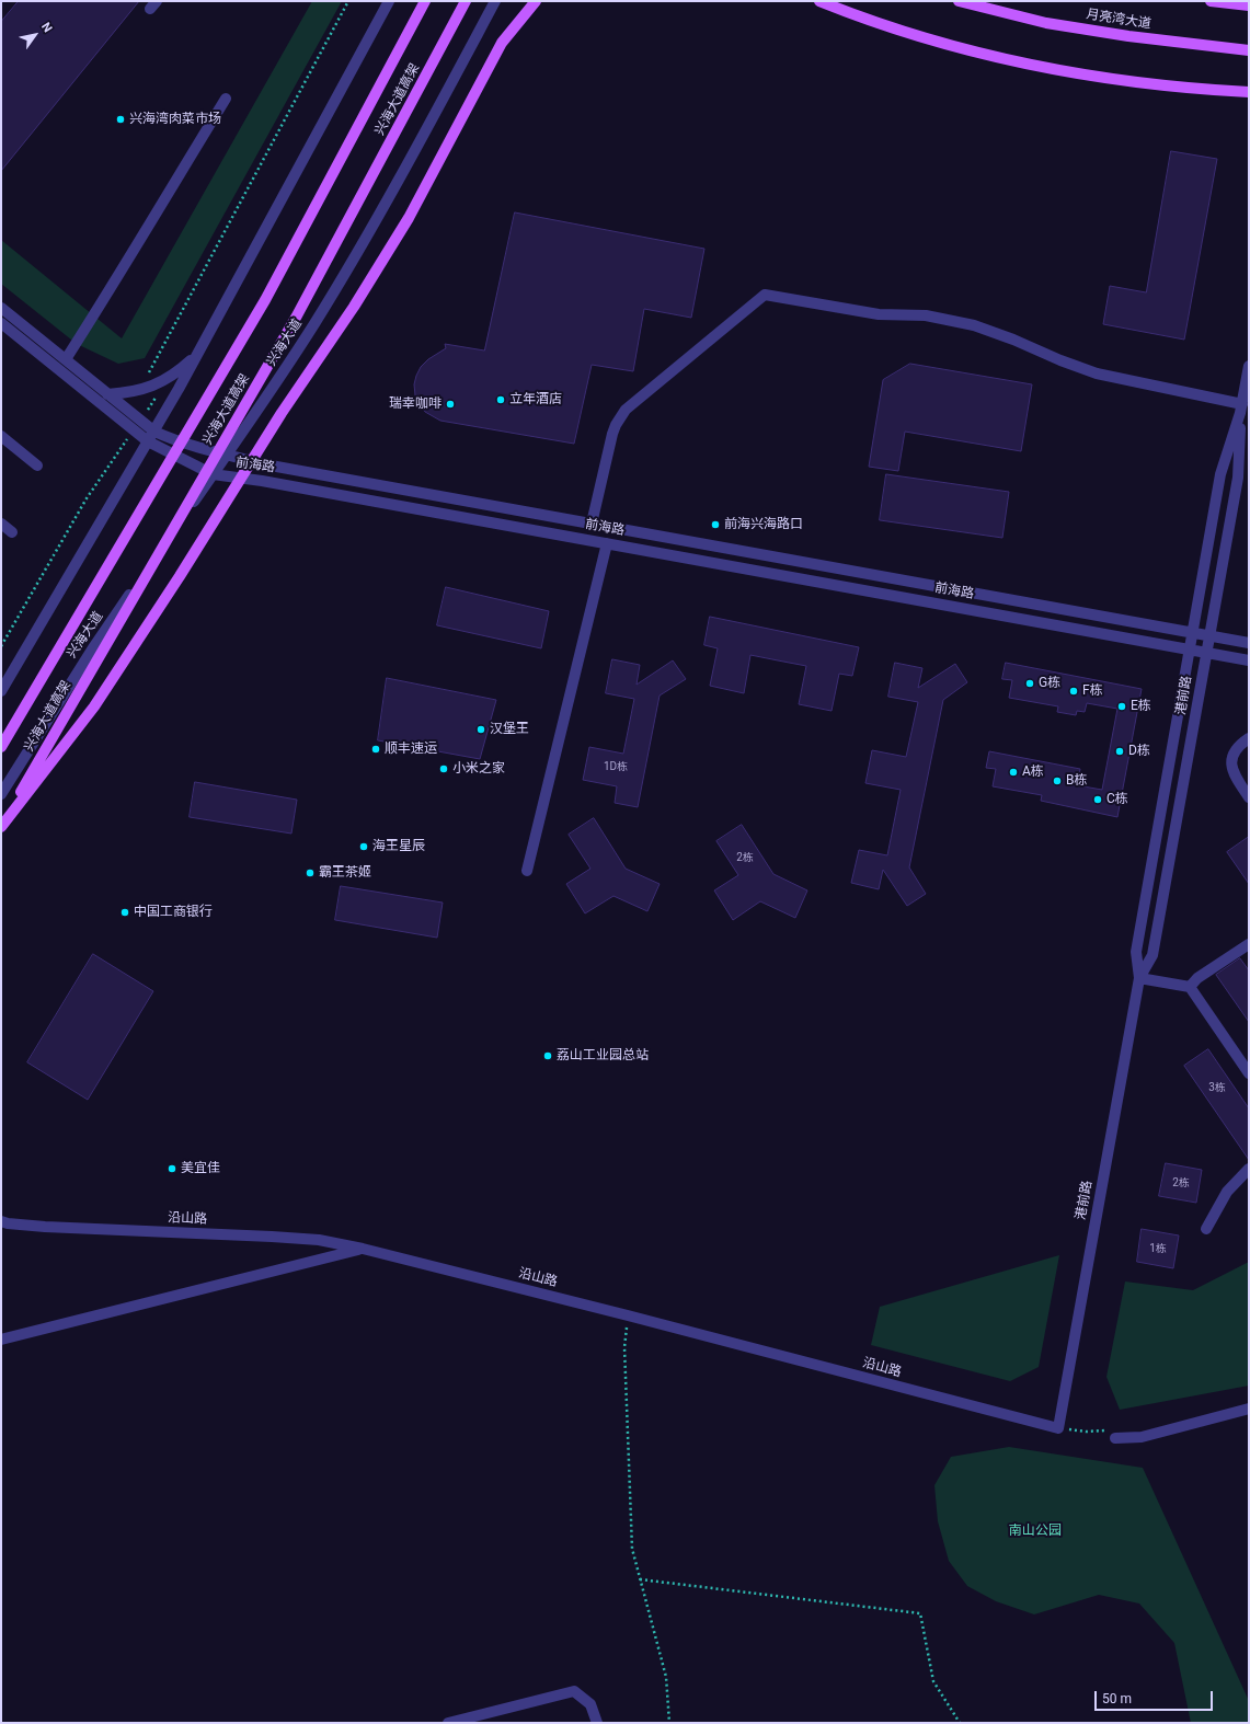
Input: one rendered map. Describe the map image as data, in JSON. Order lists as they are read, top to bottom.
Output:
{
  "streets": {
    "main road": ["月亮湾大道", "兴海大道高架"],
    "street": [
      "兴海大道",
      "前海路",
      "港前路",
      "沿山路"
    ]
  },
  "crossings": [
    ["兴海大道", "前海路"],
    ["前海路", "港前路"],
    ["港前路", "沿山路"]
  ],
  "parks": ["南山公园"],
  "places": [
    "兴海湾肉菜市场",
    "立年酒店",
    "瑞幸咖啡",
    "前海兴海路口",
    "G栋",
    "F栋",
    "E栋",
    "汉堡王",
    "顺丰速运",
    "D栋",
    "小米之家",
    "A栋",
    "B栋",
    "C栋",
    "海王星辰",
    "霸王茶姬",
    "中国工商银行",
    "荔山工业园总站",
    "美宜佳"
  ],
  "house_numbers": [
    "1D栋",
    "2栋",
    "3栋",
    "2栋",
    "1栋"
  ],
  "scale_bar": "50 m",
  "north": "top right"
}
